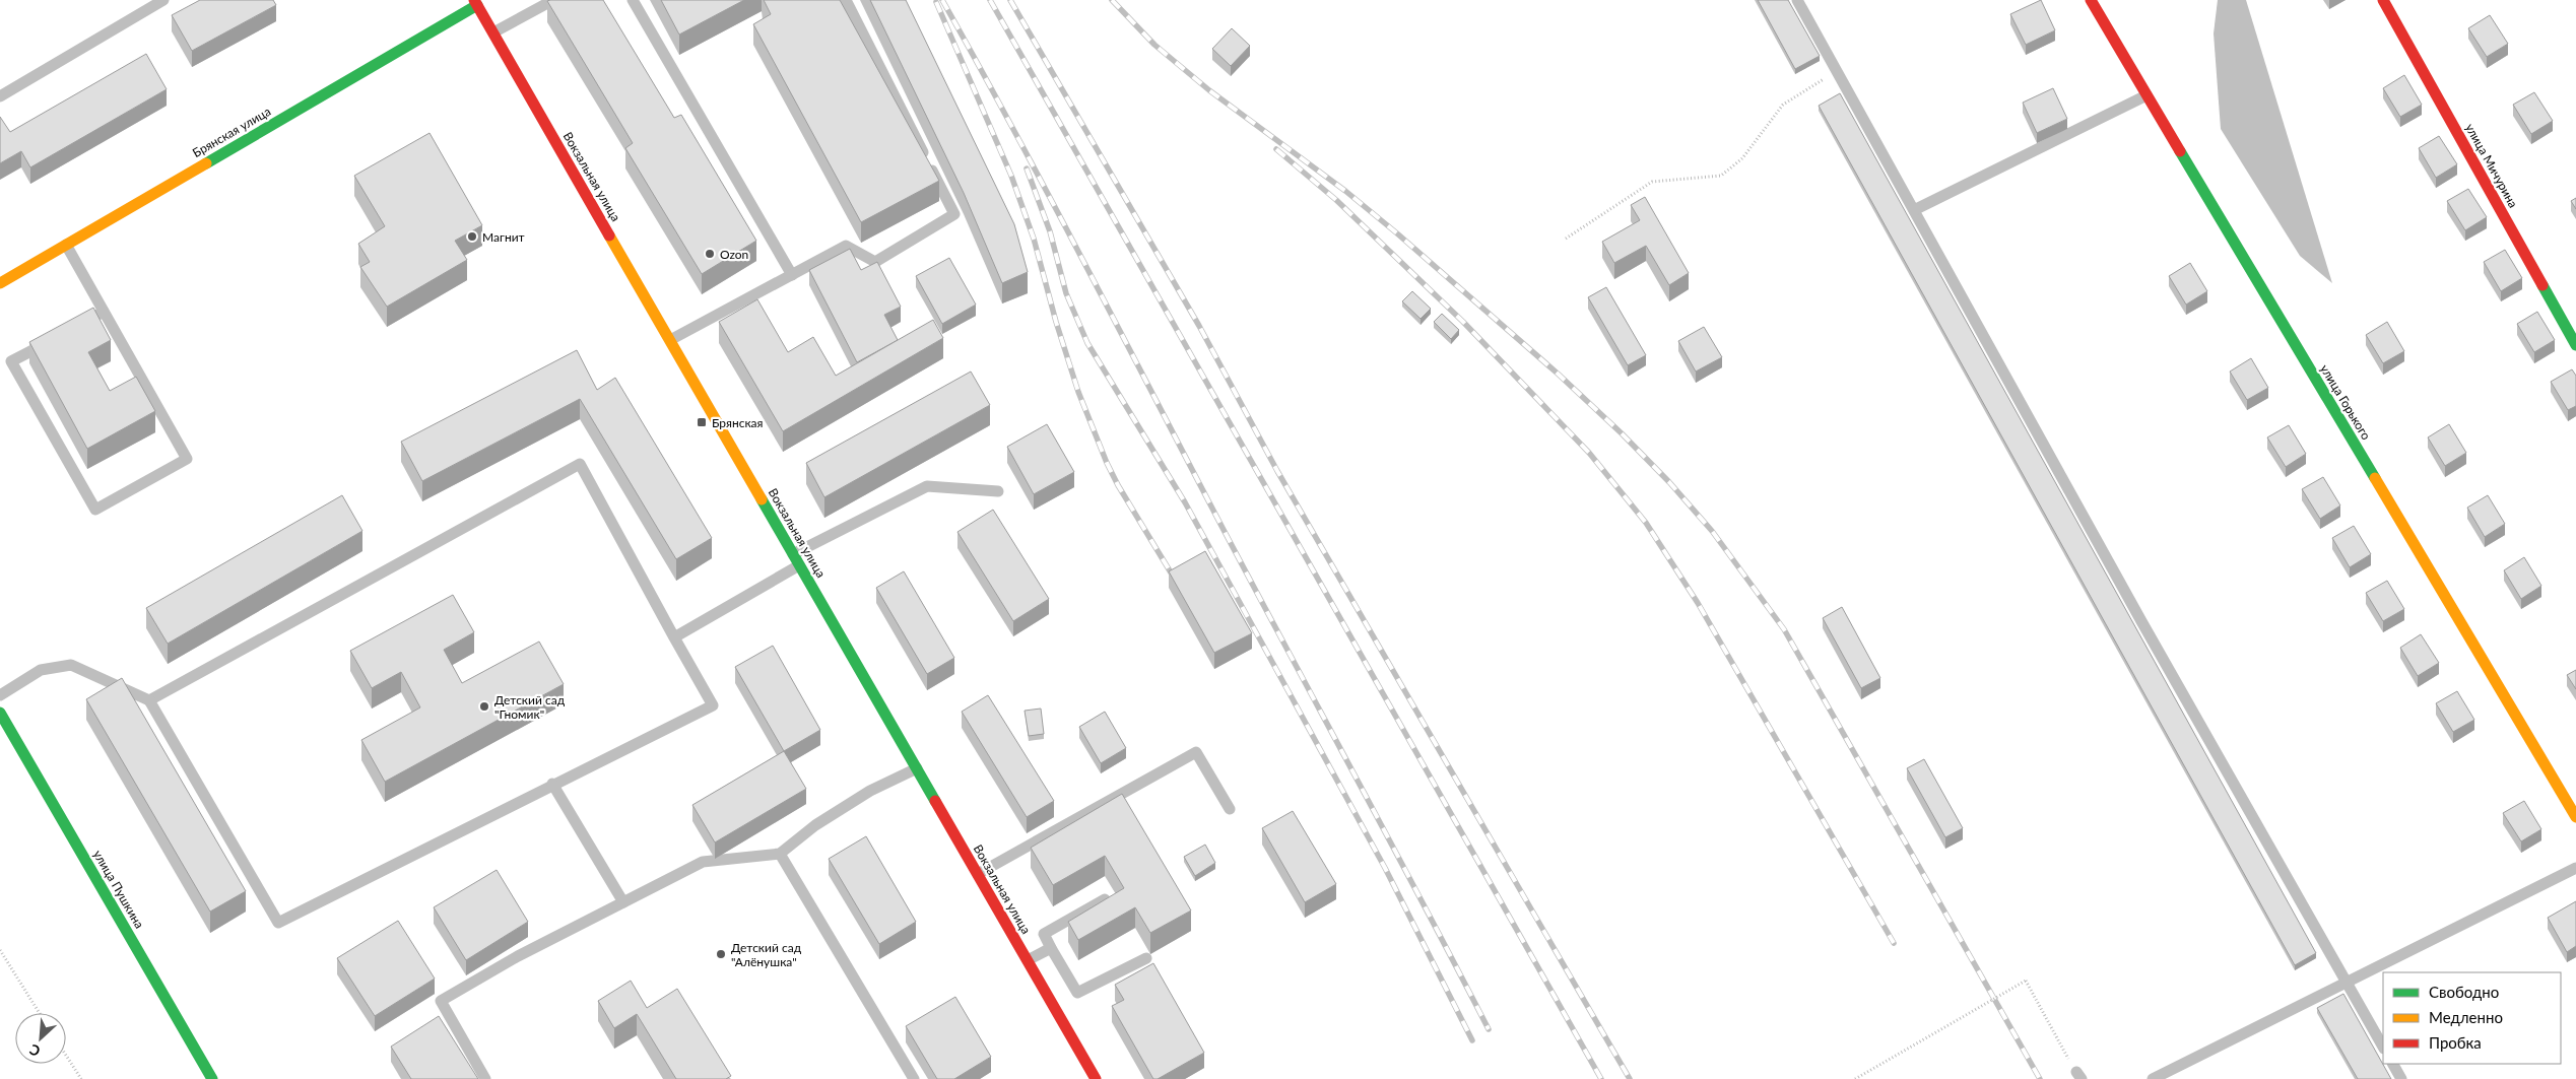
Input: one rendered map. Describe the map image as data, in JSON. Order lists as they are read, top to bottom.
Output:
{
  "streets": {
    "main road": [
      "Брянская улица",
      "улица Мичурина",
      "Вокзальная улица",
      "улица Горького",
      "улица Пушкина"
    ]
  },
  "crossings": [
    ["Брянская улица", "Вокзальная улица"]
  ],
  "places": {
    "other": [
      "Магнит",
      "Ozon",
      "Детский сад \"Гномик\"",
      "Детский сад \"Алёнушка\""
    ],
    "transit": ["Брянская"]
  },
  "legend": ["Свободно", "Медленно", "Пробка"],
  "north": "bottom left"
}
